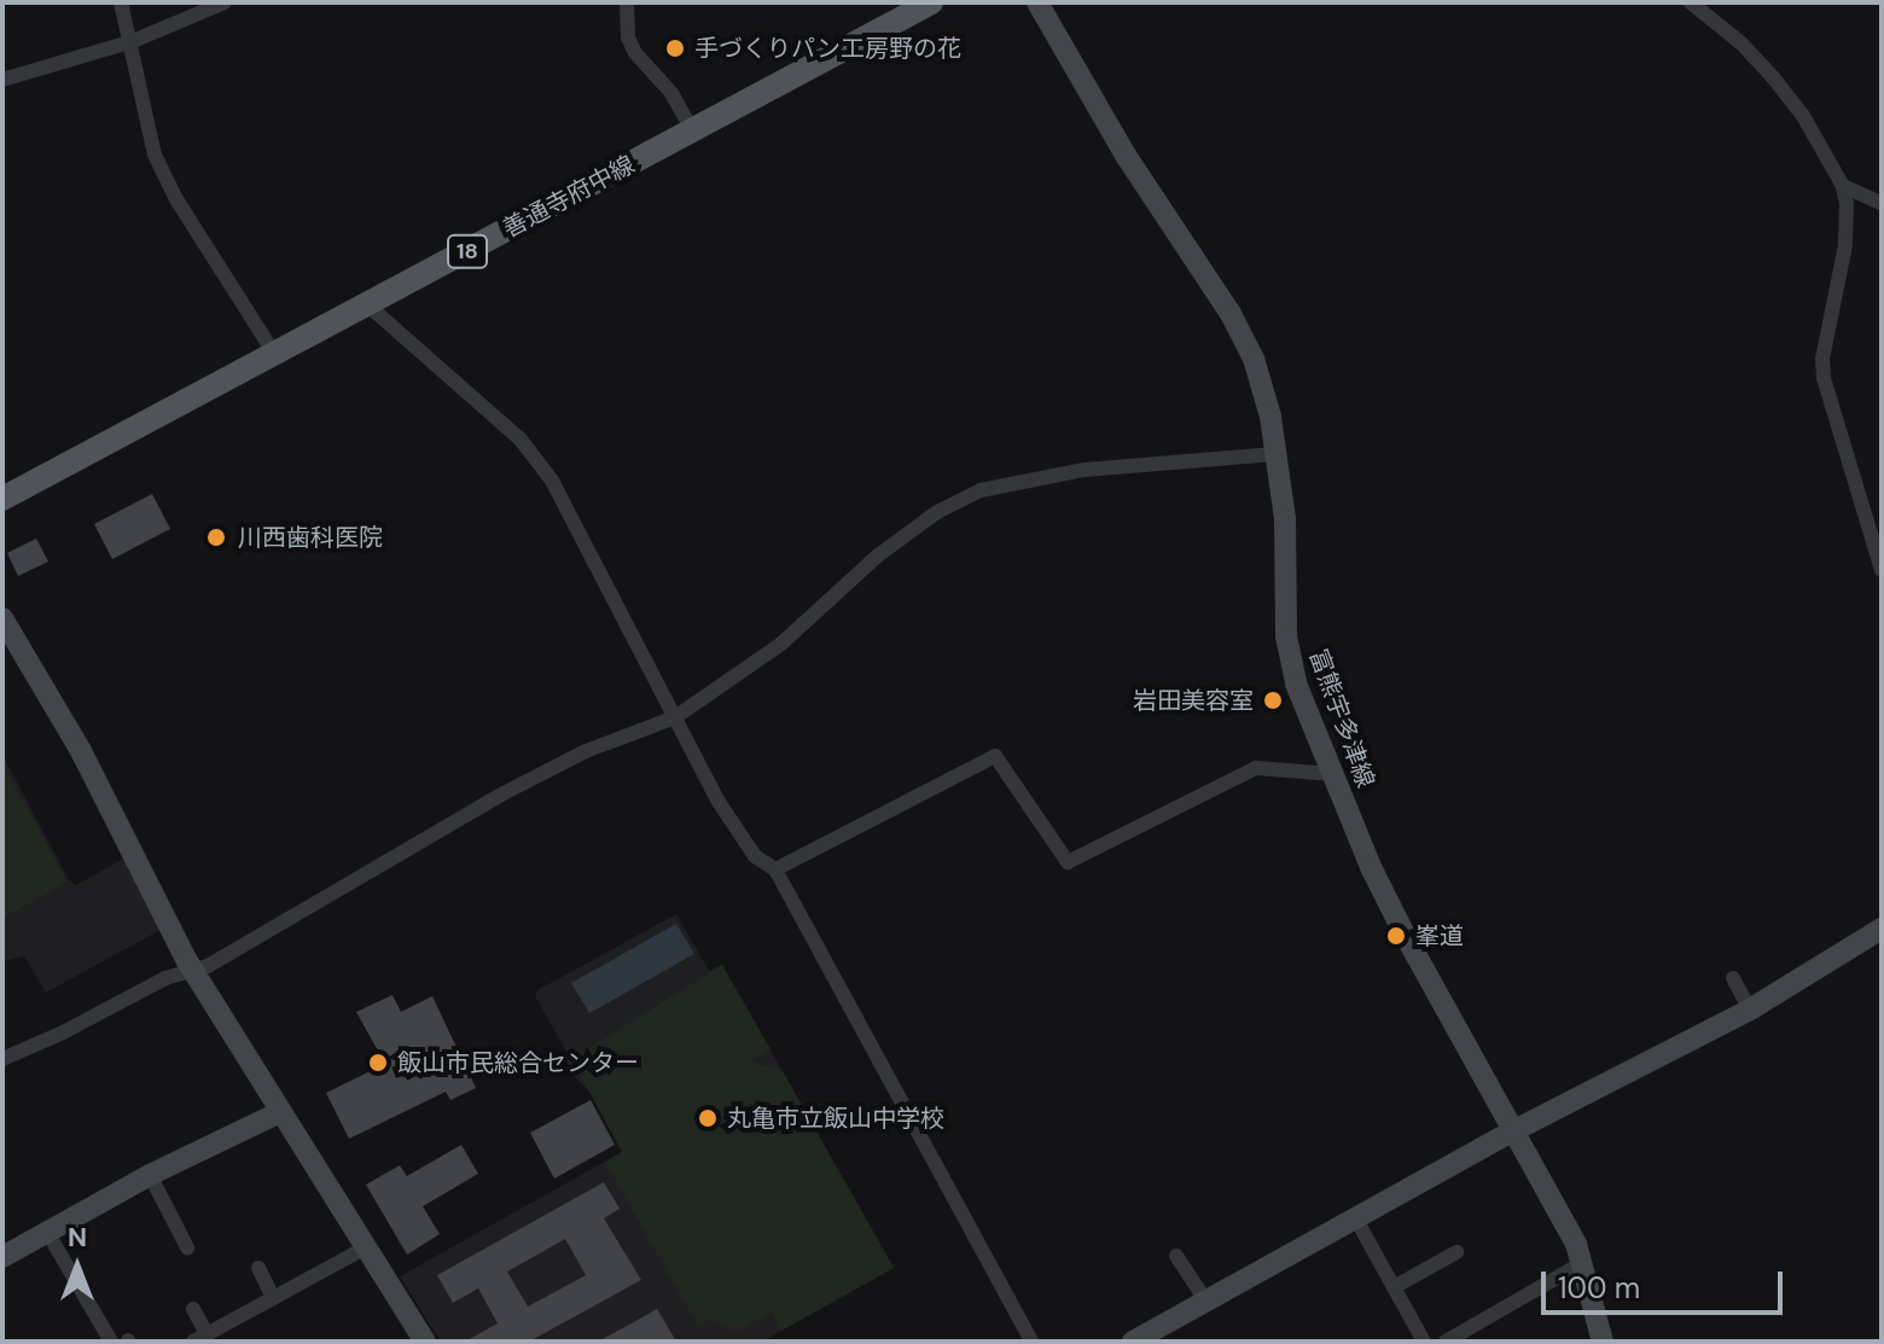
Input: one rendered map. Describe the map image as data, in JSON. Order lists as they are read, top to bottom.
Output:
{
  "streets": {
    "main road": ["善通寺府中線", "18"],
    "street": ["富熊宇多津線"]
  },
  "places": [
    "手づくりパン工房野の花",
    "川西歯科医院",
    "岩田美容室",
    "峯道",
    "飯山市民総合センター",
    "丸亀市立飯山中学校"
  ],
  "scale_bar": "100 m",
  "north": "top"
}
